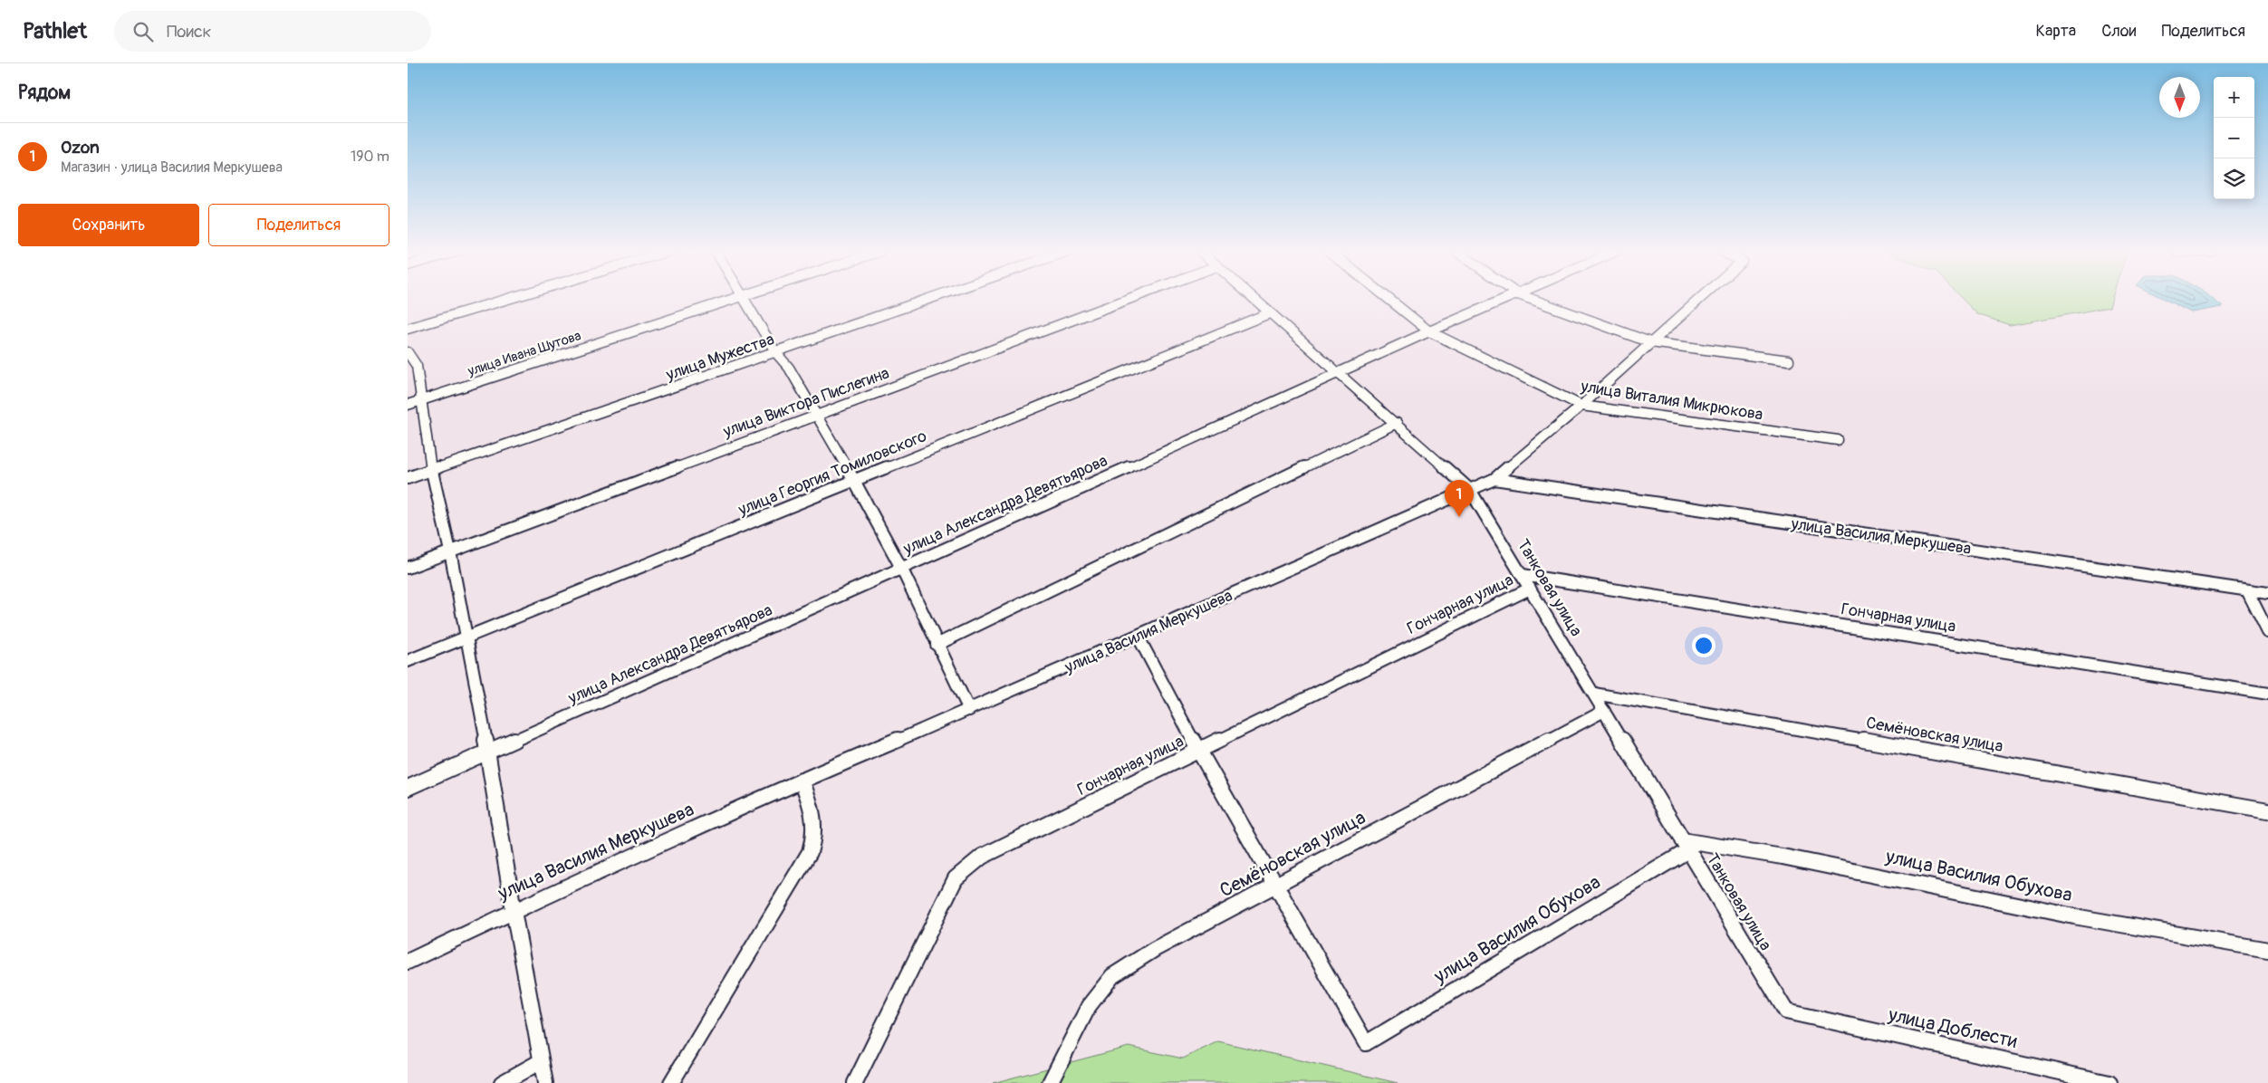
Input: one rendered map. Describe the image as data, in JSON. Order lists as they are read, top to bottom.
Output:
{
  "streets": {
    "street": [
      "улица Ивана Шутова",
      "улица Мужества",
      "улица Виталия Микрюкова",
      "улица Виктора Пислегина",
      "улица Георгия Томиловского",
      "улица Александра Девятьярова",
      "улица Василия Меркушева",
      "Танковая улица",
      "Гончарная улица",
      "Семёновская улица",
      "улица Василия Обухова",
      "улица Доблести"
    ]
  },
  "crossings": [
    ["улица Виталия Микрюкова", "улица Александра Девятьярова"],
    ["улица Виталия Микрюкова", "улица Василия Меркушева"],
    ["улица Георгия Томиловского", "Танковая улица"],
    ["улица Александра Девятьярова", "Танковая улица"],
    ["улица Василия Меркушева", "Танковая улица"],
    ["Танковая улица", "Гончарная улица"],
    ["Танковая улица", "Семёновская улица"],
    ["Танковая улица", "улица Василия Обухова"],
    ["Танковая улица", "улица Доблести"],
    ["Семёновская улица", "улица Василия Обухова"]
  ],
  "north": "bottom",
  "page": {
    "header": "Pathlet",
    "search": "Поиск",
    "nav": ["Карта", "Слои", "Поделиться"],
    "heading": "Рядом",
    "map_buttons": ["+", "−"],
    "list": [
      {
        "mark": "1",
        "name": "Ozon",
        "note": "Магазин · улица Василия Меркушева",
        "value": "190 m"
      }
    ],
    "buttons": ["Сохранить", "Поделиться"],
    "pins": "1"
  }
}
